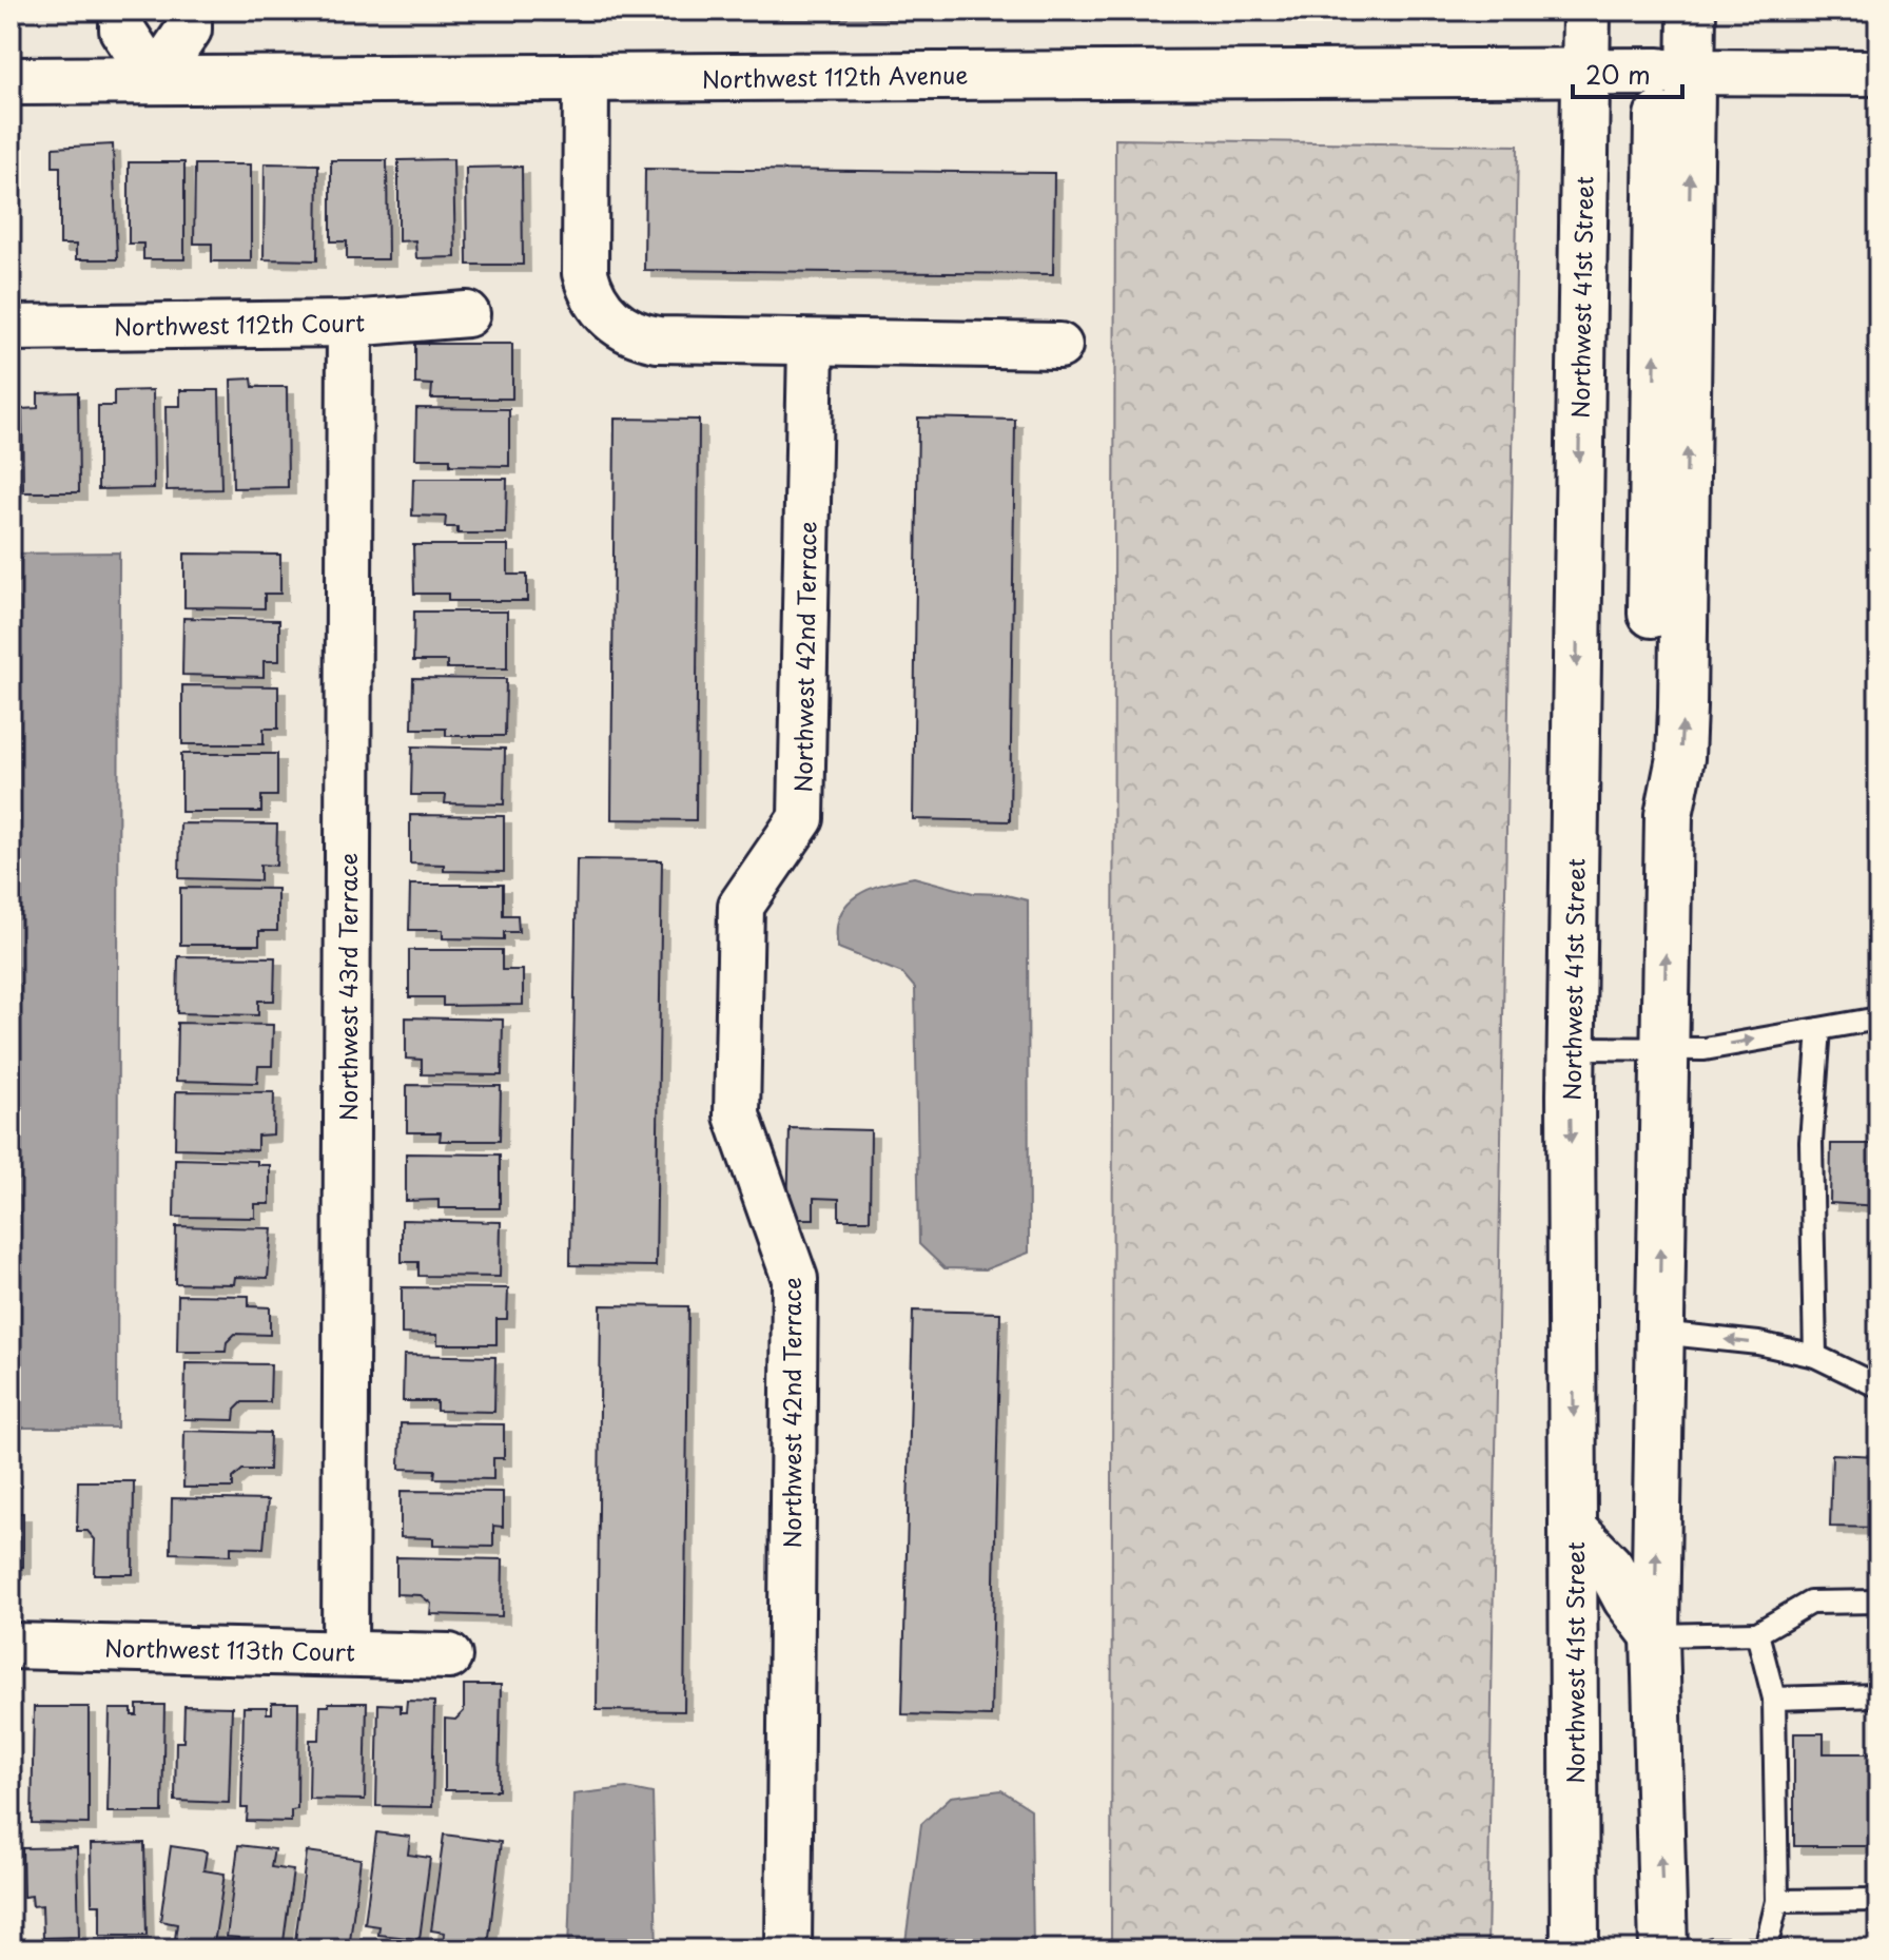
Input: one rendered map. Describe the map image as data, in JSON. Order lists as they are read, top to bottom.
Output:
{
  "streets": {
    "main road": ["Northwest 112th Avenue", "Northwest 41st Street"],
    "street": [
      "Northwest 112th Court",
      "Northwest 42nd Terrace",
      "Northwest 43rd Terrace",
      "Northwest 113th Court"
    ]
  },
  "crossings": [
    ["Northwest 112th Avenue", "Northwest 41st Street"],
    ["Northwest 112th Court", "Northwest 43rd Terrace"],
    ["Northwest 43rd Terrace", "Northwest 113th Court"]
  ],
  "scale_bar": "20 m"
}
